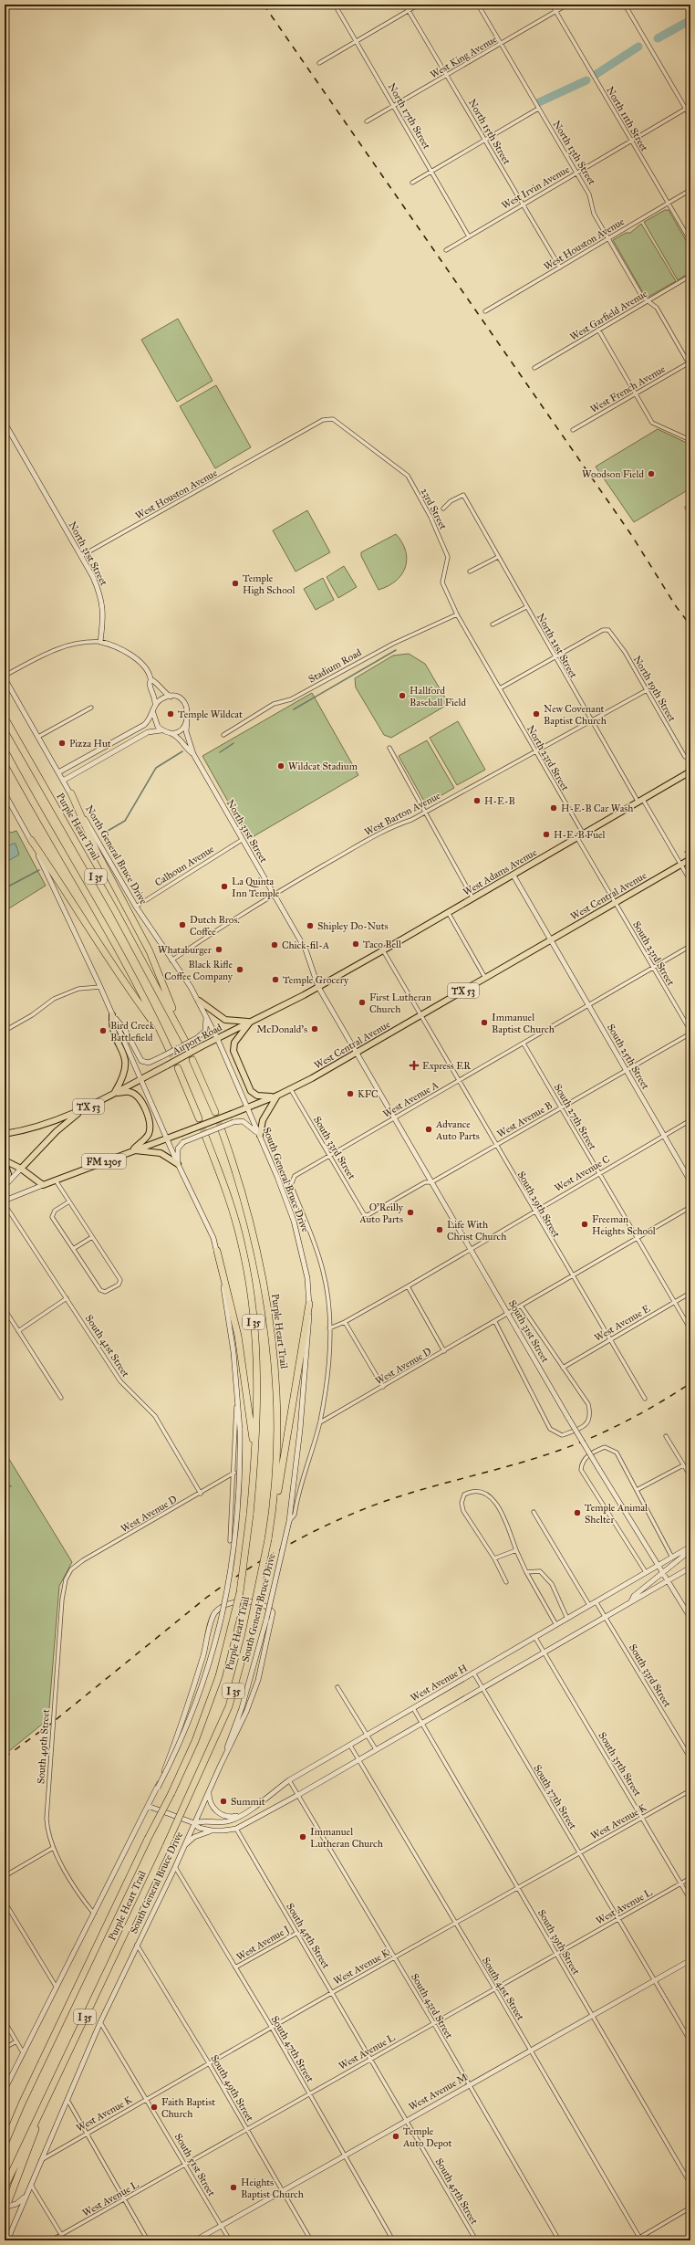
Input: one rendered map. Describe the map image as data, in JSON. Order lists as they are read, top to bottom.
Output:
{
  "streets": {
    "highway": ["Purple Heart Trail", "I 35"],
    "main road": [
      "North 31st Street",
      "North General Bruce Drive",
      "West Adams Avenue",
      "West Central Avenue",
      "TX 53",
      "Airport Road",
      "South 25th Street",
      "FM 2305",
      "South General Bruce Drive",
      "South 31st Street",
      "West Avenue H",
      "West Avenue M"
    ],
    "street": [
      "West King Avenue",
      "North 17th Street",
      "North 11th Street",
      "North 15th Street",
      "North 13th Street",
      "West Irvin Avenue",
      "West Houston Avenue",
      "West Garfield Avenue",
      "West French Avenue",
      "23rd Street",
      "North 21st Street",
      "Stadium Road",
      "North 19th Street",
      "North 23rd Street",
      "West Barton Avenue",
      "Calhoun Avenue",
      "South 23rd Street",
      "West Avenue A",
      "South 27th Street",
      "West Avenue B",
      "South 33rd Street",
      "West Avenue C",
      "South 29th Street",
      "West Avenue E",
      "South 41st Street",
      "West Avenue D",
      "South 49th Street",
      "South 35th Street",
      "South 37th Street",
      "West Avenue K",
      "West Avenue L",
      "South 45th Street",
      "South 39th Street",
      "West Avenue J",
      "South 43rd Street",
      "South 47th Street",
      "South 51st Street"
    ]
  },
  "crossings": [
    ["West King Avenue", "North 17th Street"],
    ["West King Avenue", "North 11th Street"],
    ["West King Avenue", "North 15th Street"],
    ["West King Avenue", "North 13th Street"],
    ["North 17th Street", "West Irvin Avenue"],
    ["North 11th Street", "West Irvin Avenue"],
    ["North 11th Street", "West Houston Avenue"],
    ["North 15th Street", "West Irvin Avenue"],
    ["North 15th Street", "West Houston Avenue"],
    ["North 13th Street", "West Irvin Avenue"],
    ["North 13th Street", "West Houston Avenue"],
    ["North 13th Street", "West Garfield Avenue"],
    ["North 13th Street", "West French Avenue"],
    ["West Houston Avenue", "23rd Street"],
    ["West Houston Avenue", "North 31st Street"],
    ["23rd Street", "Stadium Road"],
    ["23rd Street", "North 23rd Street"],
    ["North 31st Street", "West Barton Avenue"],
    ["North 31st Street", "Calhoun Avenue"],
    ["North 31st Street", "West Adams Avenue"],
    ["North 31st Street", "West Central Avenue"],
    ["North 31st Street", "Airport Road"],
    ["North 31st Street", "South 31st Street"],
    ["North 21st Street", "North 19th Street"],
    ["North 21st Street", "West Barton Avenue"],
    ["North 21st Street", "West Adams Avenue"],
    ["North 21st Street", "West Central Avenue"],
    ["North 19th Street", "West Barton Avenue"],
    ["North 23rd Street", "West Barton Avenue"],
    ["North 23rd Street", "West Adams Avenue"],
    ["West Barton Avenue", "North General Bruce Drive"],
    ["Purple Heart Trail", "North General Bruce Drive"],
    ["North General Bruce Drive", "Calhoun Avenue"],
    ["North General Bruce Drive", "Airport Road"],
    ["North General Bruce Drive", "South General Bruce Drive"],
    ["West Adams Avenue", "Airport Road"],
    ["West Adams Avenue", "South 25th Street"],
    ["West Adams Avenue", "South 29th Street"],
    ["West Central Avenue", "South 23rd Street"],
    ["West Central Avenue", "South 25th Street"],
    ["West Central Avenue", "South 33rd Street"],
    ["West Central Avenue", "FM 2305"],
    ["West Central Avenue", "South General Bruce Drive"],
    ["West Central Avenue", "South 29th Street"],
    ["West Central Avenue", "South 31st Street"],
    ["South 23rd Street", "West Avenue A"],
    ["South 23rd Street", "West Avenue B"],
    ["Airport Road", "South General Bruce Drive"],
    ["South 25th Street", "West Avenue A"],
    ["South 25th Street", "West Avenue B"],
    ["South 25th Street", "West Avenue C"],
    ["West Avenue A", "South 27th Street"],
    ["West Avenue A", "South 33rd Street"],
    ["West Avenue A", "South General Bruce Drive"],
    ["West Avenue A", "South 29th Street"],
    ["West Avenue A", "South 31st Street"],
    ["South 27th Street", "West Avenue B"],
    ["South 27th Street", "West Avenue C"],
    ["South 27th Street", "West Avenue E"],
    ["West Avenue B", "South 33rd Street"],
    ["West Avenue B", "South 29th Street"],
    ["West Avenue B", "South 31st Street"],
    ["South 33rd Street", "West Avenue H"],
    ["West Avenue C", "South General Bruce Drive"],
    ["West Avenue C", "South 29th Street"],
    ["West Avenue C", "South 31st Street"],
    ["South General Bruce Drive", "West Avenue D"],
    ["South General Bruce Drive", "West Avenue H"],
    ["South General Bruce Drive", "South 49th Street"],
    ["South General Bruce Drive", "West Avenue K"],
    ["South General Bruce Drive", "South 47th Street"],
    ["South General Bruce Drive", "South 51st Street"],
    ["South 29th Street", "West Avenue E"],
    ["South 31st Street", "West Avenue D"],
    ["South 31st Street", "West Avenue H"],
    ["South 41st Street", "West Avenue D"],
    ["South 41st Street", "West Avenue H"],
    ["South 41st Street", "West Avenue K"],
    ["South 41st Street", "West Avenue L"],
    ["South 41st Street", "West Avenue M"],
    ["West Avenue D", "South 49th Street"],
    ["West Avenue H", "South 35th Street"],
    ["West Avenue H", "South 37th Street"],
    ["West Avenue H", "South 45th Street"],
    ["West Avenue H", "South 39th Street"],
    ["West Avenue H", "South 43rd Street"],
    ["South 49th Street", "West Avenue K"],
    ["South 49th Street", "West Avenue L"],
    ["South 49th Street", "West Avenue M"],
    ["South 35th Street", "West Avenue K"],
    ["South 35th Street", "West Avenue L"],
    ["South 37th Street", "West Avenue K"],
    ["South 37th Street", "West Avenue L"],
    ["South 37th Street", "West Avenue M"],
    ["West Avenue K", "South 45th Street"],
    ["West Avenue K", "South 39th Street"],
    ["West Avenue K", "South 43rd Street"],
    ["West Avenue K", "South 47th Street"],
    ["West Avenue K", "South 51st Street"],
    ["West Avenue L", "South 45th Street"],
    ["West Avenue L", "South 39th Street"],
    ["West Avenue L", "South 43rd Street"],
    ["West Avenue L", "South 47th Street"],
    ["West Avenue L", "South 51st Street"],
    ["South 45th Street", "West Avenue J"],
    ["South 45th Street", "West Avenue M"],
    ["South 39th Street", "West Avenue M"],
    ["West Avenue J", "South 47th Street"],
    ["South 43rd Street", "West Avenue M"],
    ["South 47th Street", "West Avenue M"],
    ["West Avenue M", "South 51st Street"]
  ],
  "places": {
    "other": [
      "Woodson Field",
      "Temple High School",
      "Hallford Baseball Field",
      "Temple Wildcat",
      "New Covenant Baptist Church",
      "Pizza Hut",
      "Wildcat Stadium",
      "H-E-B",
      "H-E-B Car Wash",
      "H-E-B Fuel",
      "La Quinta Inn Temple",
      "Dutch Bros. Coffee",
      "Shipley Do-Nuts",
      "Taco Bell",
      "Chick-fil-A",
      "Whataburger",
      "Black Rifle Coffee Company",
      "Temple Grocery",
      "First Lutheran Church",
      "Immanuel Baptist Church",
      "McDonald's",
      "Bird Creek Battlefield",
      "KFC",
      "Advance Auto Parts",
      "O'Reilly Auto Parts",
      "Freeman Heights School",
      "Life With Christ Church",
      "Temple Animal Shelter",
      "Summit",
      "Immanuel Lutheran Church",
      "Faith Baptist Church",
      "Temple Auto Depot",
      "Heights Baptist Church"
    ],
    "health": ["Express ER"]
  }
}
